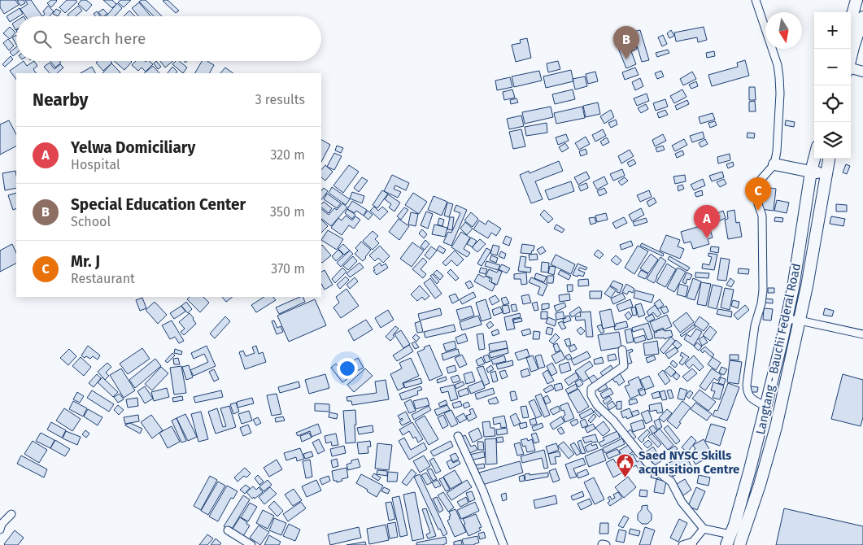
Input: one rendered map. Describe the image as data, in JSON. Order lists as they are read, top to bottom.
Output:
{
  "streets": {
    "main road": ["Langtang - Bauchi Federal Road"]
  },
  "places": {
    "public building": ["Saed NYSC Skills acquisition Centre"]
  },
  "north": "bottom",
  "page": {
    "map_buttons": ["+", "−"],
    "search": "Search here",
    "pins": ["B", "C", "A"],
    "heading": ["Nearby", "3 results"],
    "list": [
      {
        "mark": "A",
        "name": "Yelwa Domiciliary",
        "note": "Hospital",
        "value": "320 m"
      },
      {
        "mark": "B",
        "name": "Special Education Center",
        "note": "School",
        "value": "350 m"
      },
      {
        "mark": "C",
        "name": "Mr. J",
        "note": "Restaurant",
        "value": "370 m"
      }
    ]
  }
}
